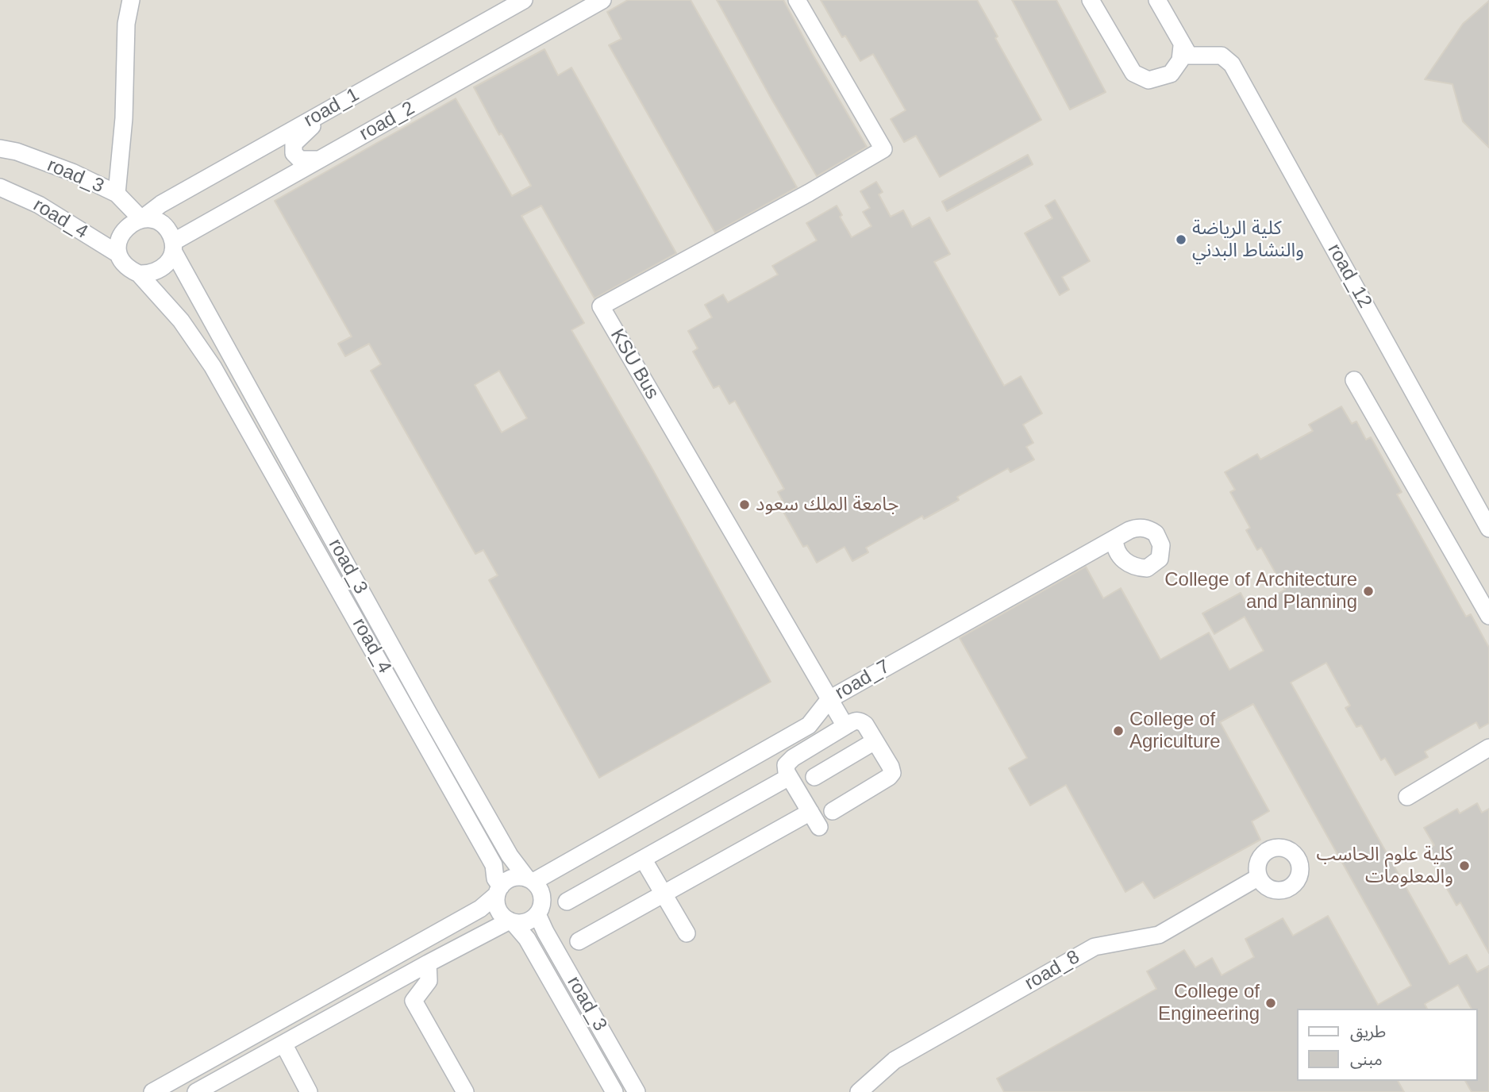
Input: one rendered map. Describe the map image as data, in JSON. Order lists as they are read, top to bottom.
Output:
{
  "streets": {
    "street": [
      "road_1",
      "road_2",
      "road_3",
      "road_4",
      "road_12",
      "KSU Bus",
      "road_7",
      "road_8"
    ]
  },
  "crossings": [
    ["road_1", "road_2"],
    ["road_1", "road_3"],
    ["road_1", "road_4"],
    ["road_2", "road_3"],
    ["road_2", "road_4"],
    ["road_3", "road_4"],
    ["road_3", "road_7"],
    ["road_4", "road_7"],
    ["KSU Bus", "road_7"]
  ],
  "places": [
    "كلية الرياضة والنشاط البدني",
    "جامعة الملك سعود",
    "College of Architecture and Planning",
    "College of Agriculture",
    "كلية علوم الحاسب والمعلومات",
    "College of Engineering"
  ],
  "legend": ["طريق", "مبنى"]
}
